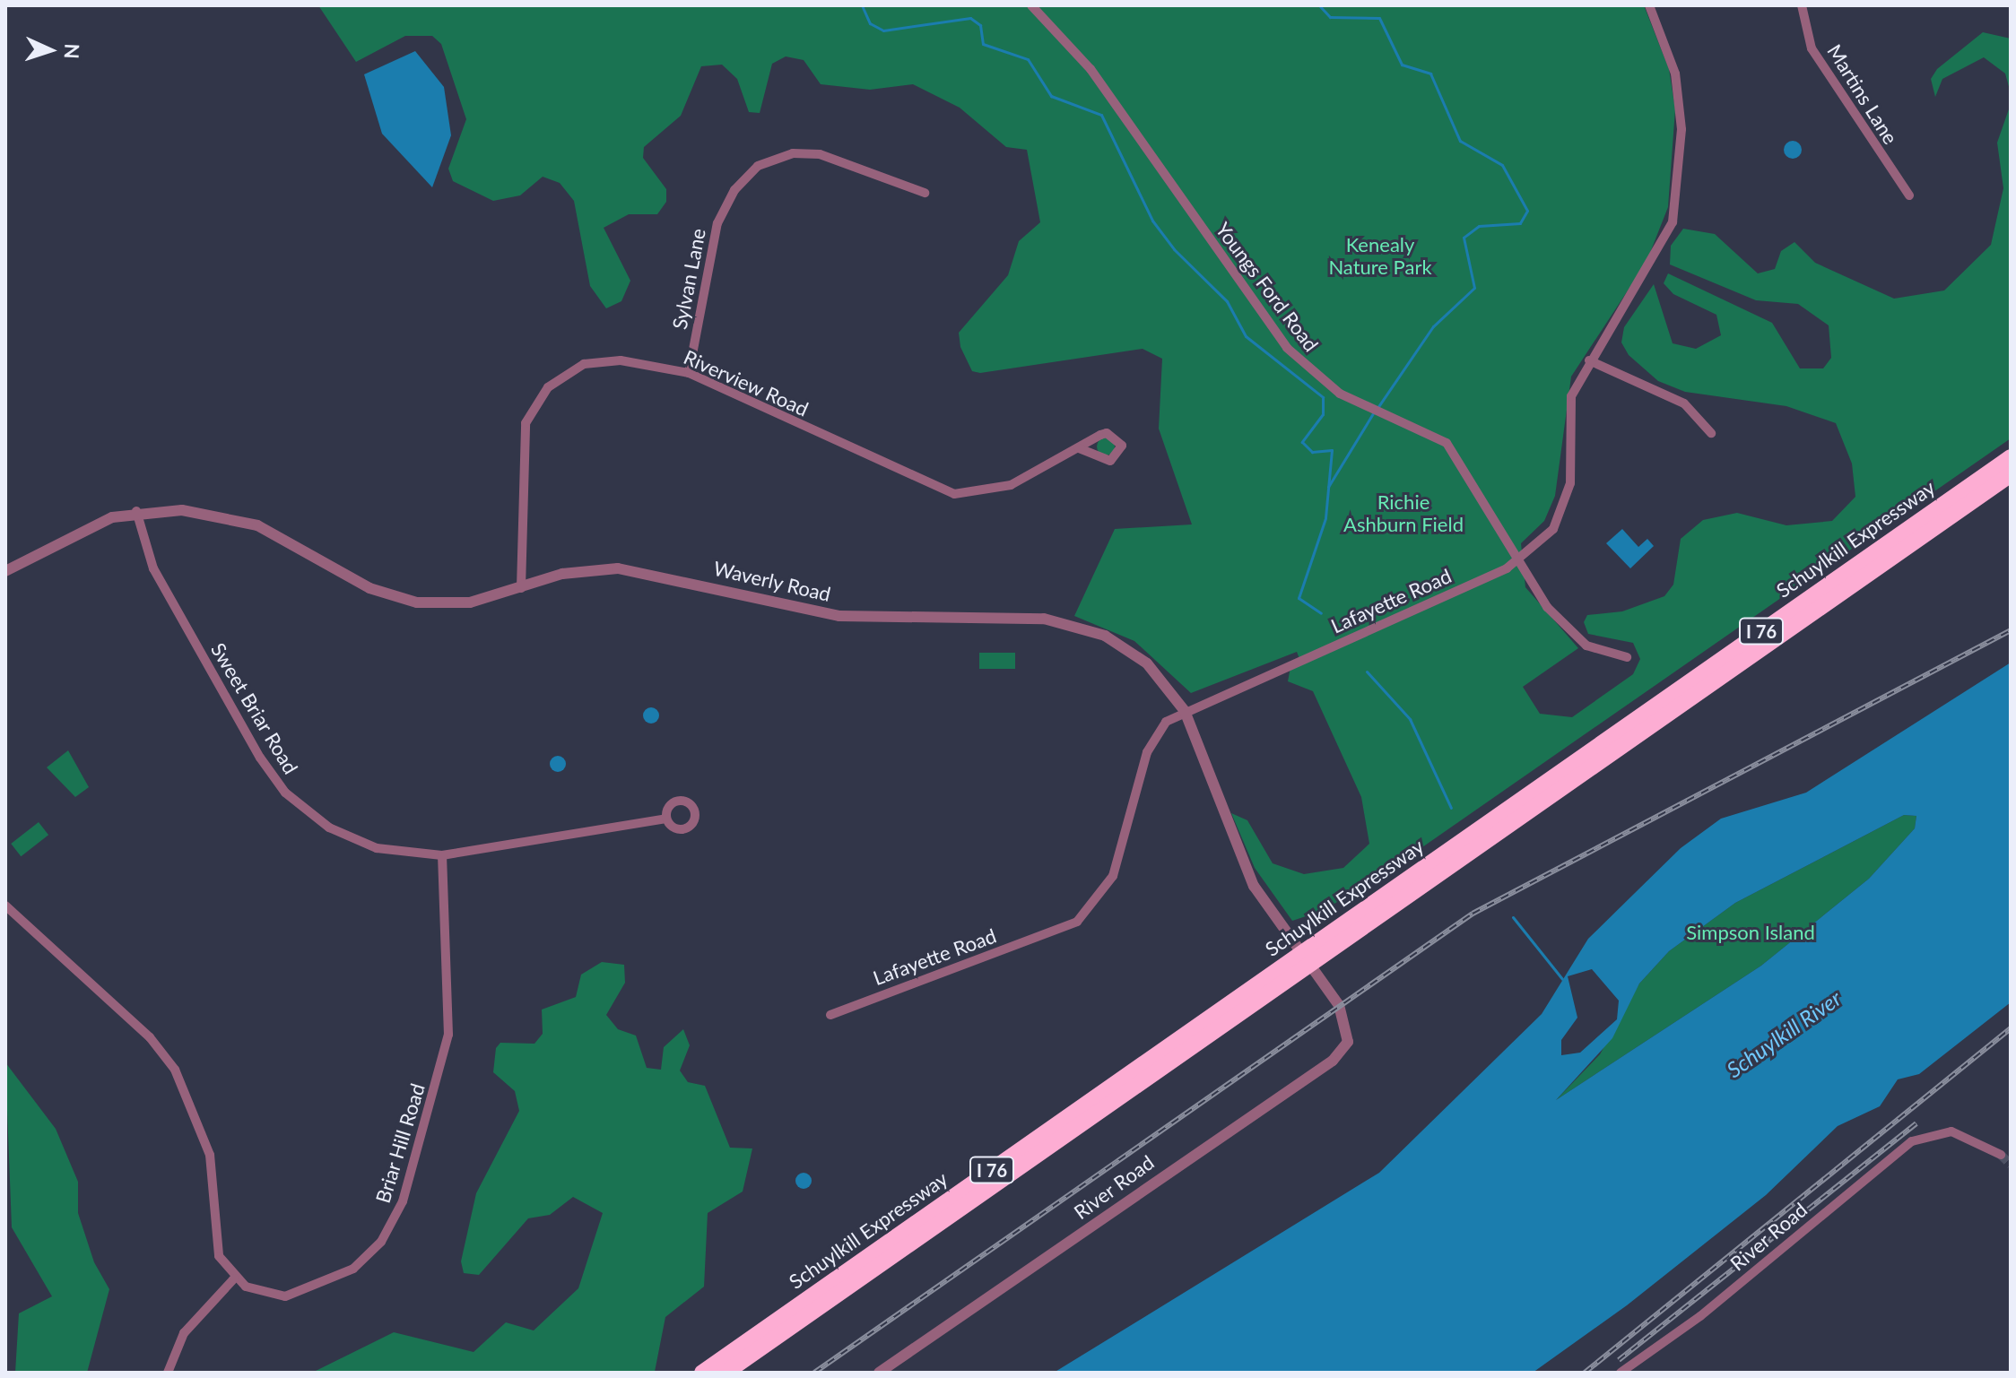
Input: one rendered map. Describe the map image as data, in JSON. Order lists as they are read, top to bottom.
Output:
{
  "streets": {
    "highway": ["Schuylkill Expressway", "I 76"],
    "street": [
      "Martins Lane",
      "Sylvan Lane",
      "Youngs Ford Road",
      "Riverview Road",
      "Waverly Road",
      "Lafayette Road",
      "Sweet Briar Road",
      "Briar Hill Road",
      "River Road"
    ]
  },
  "crossings": [
    ["Sylvan Lane", "Riverview Road"],
    ["Youngs Ford Road", "Lafayette Road"],
    ["Riverview Road", "Waverly Road"],
    ["Waverly Road", "Lafayette Road"],
    ["Waverly Road", "Sweet Briar Road"],
    ["Waverly Road", "River Road"],
    ["Sweet Briar Road", "Briar Hill Road"]
  ],
  "water": ["Schuylkill River"],
  "parks": ["Kenealy Nature Park", "Richie Ashburn Field", "Simpson Island"],
  "north": "right"
}
